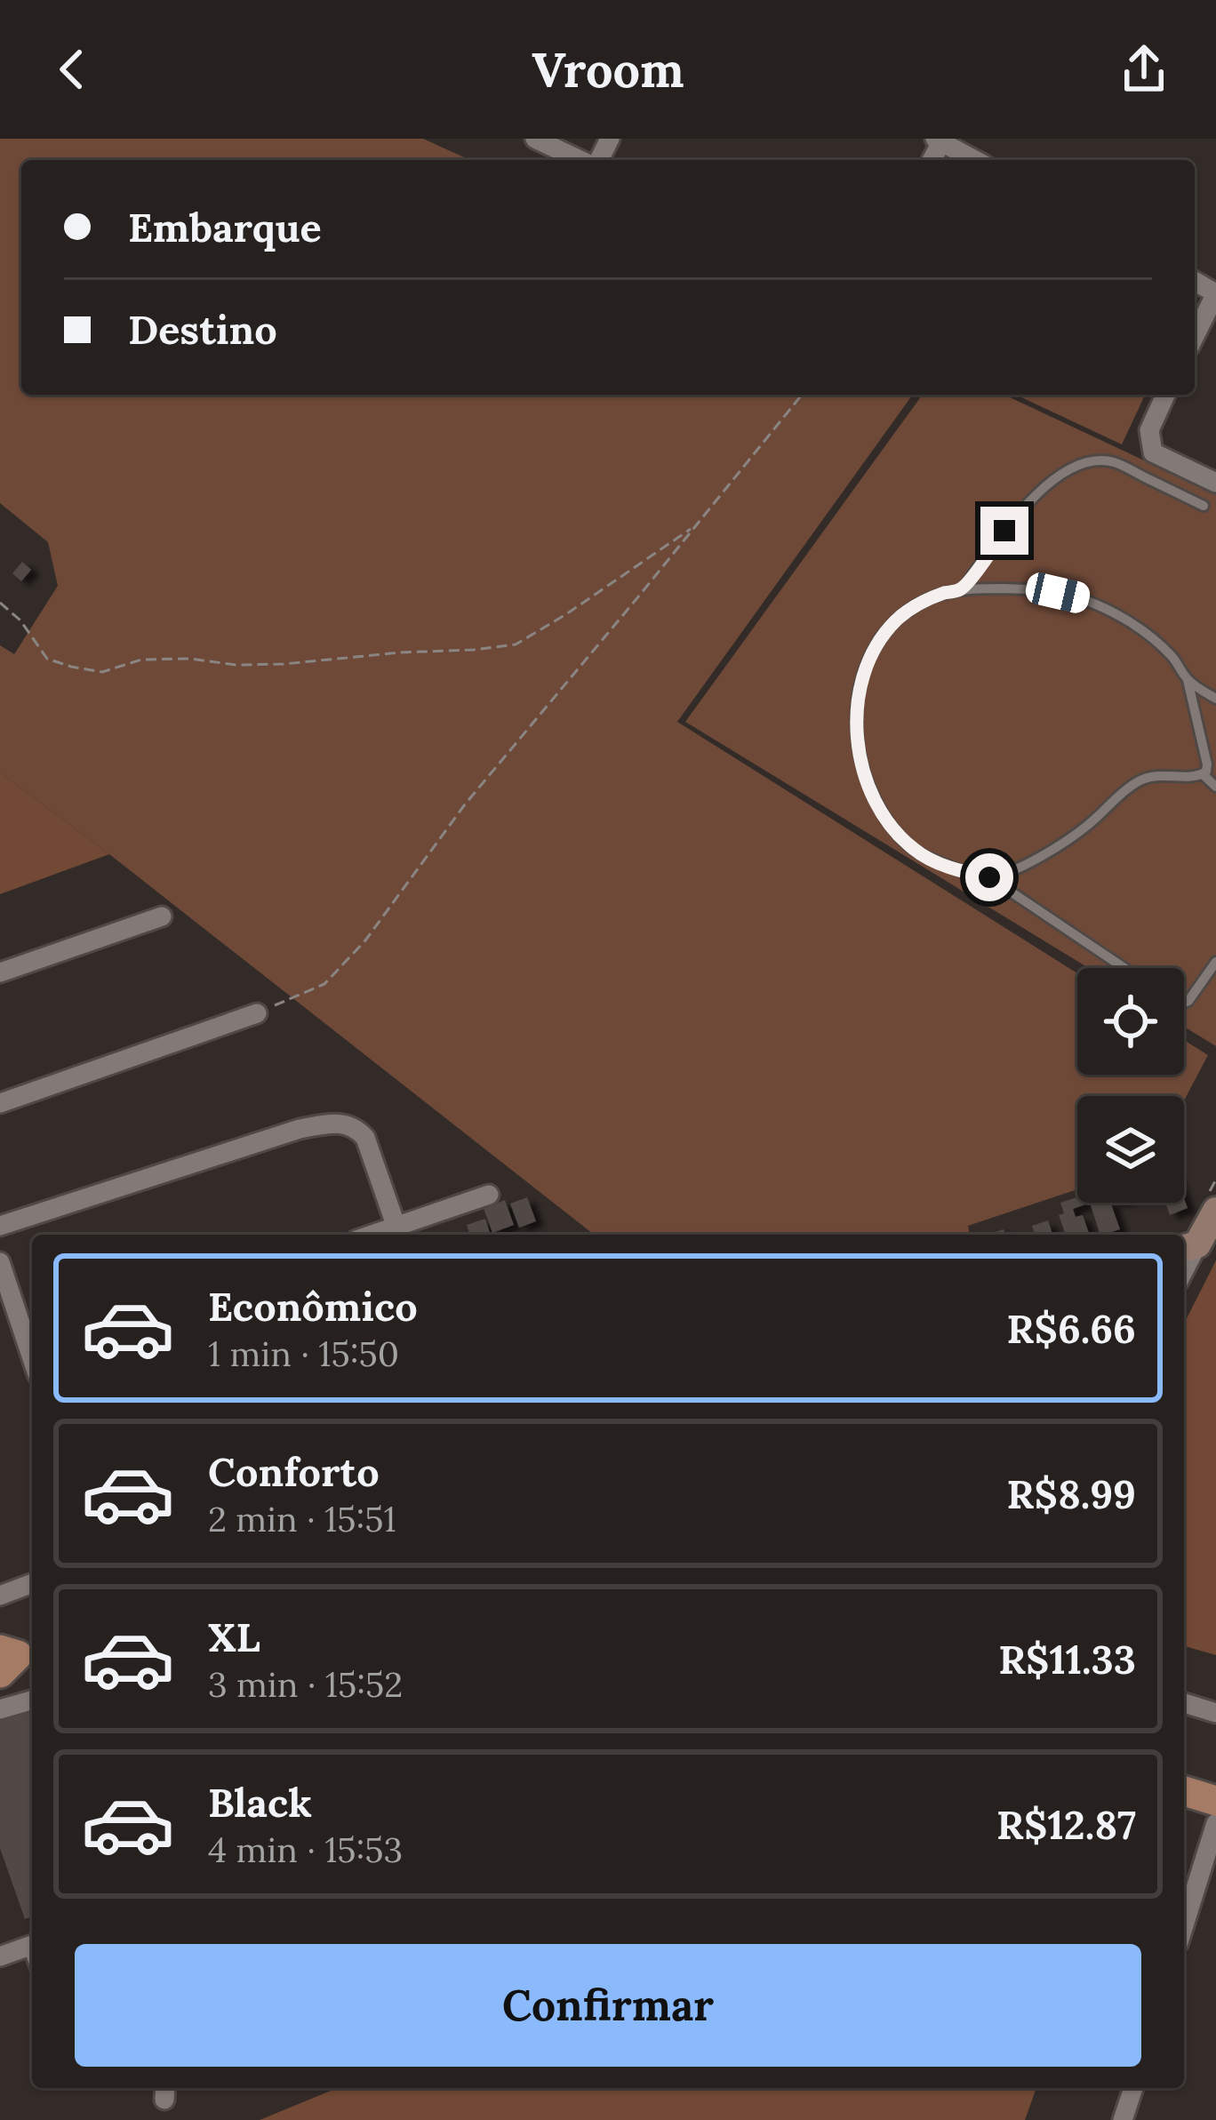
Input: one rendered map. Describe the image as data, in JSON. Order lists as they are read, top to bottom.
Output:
{
  "page": {
    "header": "Vroom",
    "banner": ["Embarque", "Destino"],
    "list": [
      {
        "name": "Econômico",
        "note": "1 min · 15:50",
        "value": "R$6.66"
      },
      {
        "name": "Conforto",
        "note": "2 min · 15:51",
        "value": "R$8.99"
      },
      {
        "name": "XL",
        "note": "3 min · 15:52",
        "value": "R$11.33"
      },
      {
        "name": "Black",
        "note": "4 min · 15:53",
        "value": "R$12.87"
      }
    ],
    "buttons": "Confirmar"
  }
}
